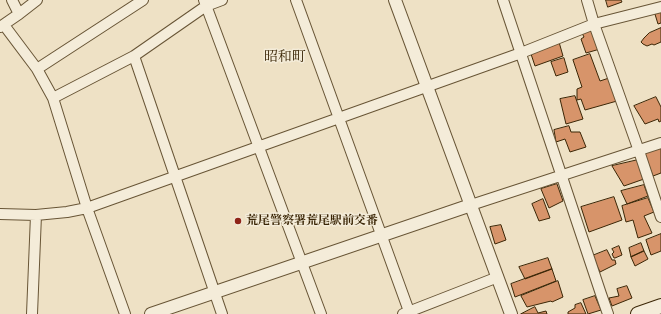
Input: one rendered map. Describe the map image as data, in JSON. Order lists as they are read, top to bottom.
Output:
{
  "districts": ["昭和町"],
  "places": ["荒尾警察署荒尾駅前交番"]
}
